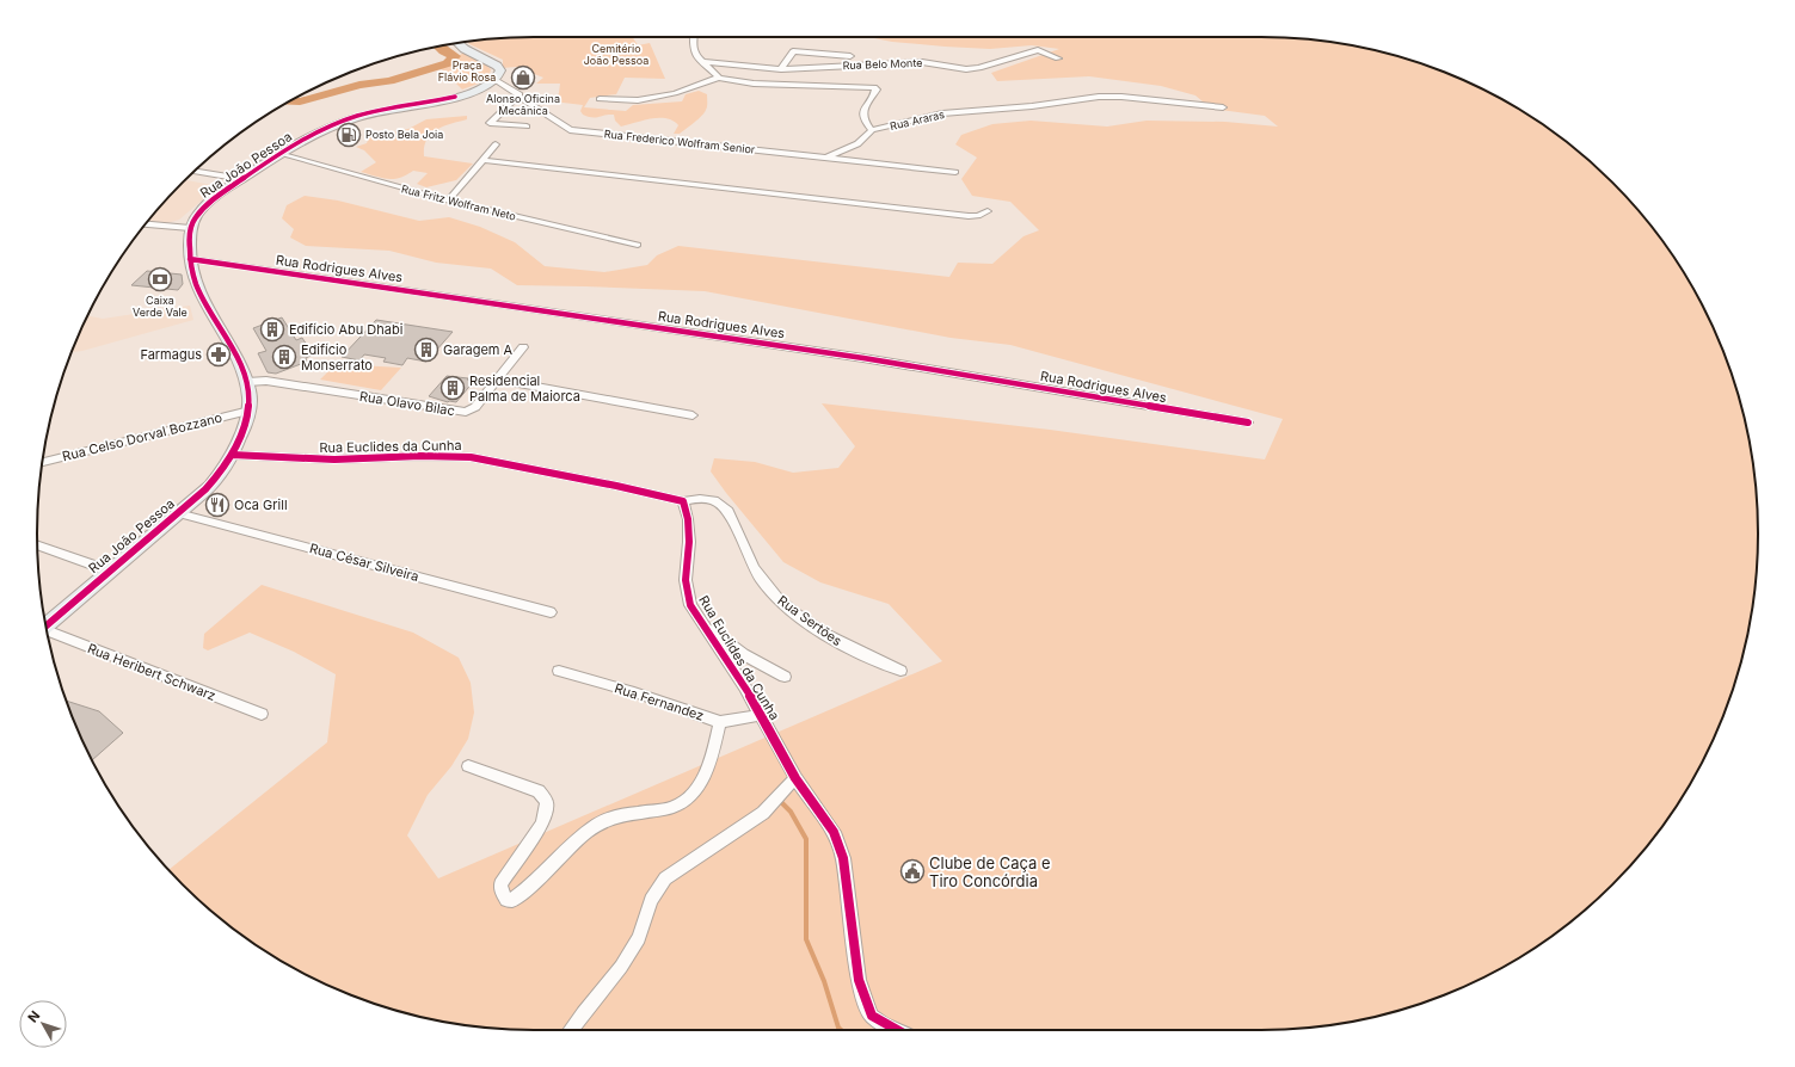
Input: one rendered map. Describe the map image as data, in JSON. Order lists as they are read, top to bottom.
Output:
{
  "streets": {
    "main road": ["Rua João Pessoa"],
    "street": [
      "Rua Belo Monte",
      "Rua Araras",
      "Rua Frederico Wolfram Senior",
      "Rua Fritz Wolfram Neto",
      "Rua Rodrigues Alves",
      "Rua Olavo Bilac",
      "Rua Celso Dorval Bozzano",
      "Rua Euclides da Cunha",
      "Rua César Silveira",
      "Rua Sertões",
      "Rua Heribert Schwarz",
      "Rua Fernandez"
    ]
  },
  "crossings": [
    ["Rua Araras", "Rua Frederico Wolfram Senior"],
    ["Rua Frederico Wolfram Senior", "Rua João Pessoa"],
    ["Rua João Pessoa", "Rua Fritz Wolfram Neto"],
    ["Rua João Pessoa", "Rua Rodrigues Alves"],
    ["Rua João Pessoa", "Rua Olavo Bilac"],
    ["Rua João Pessoa", "Rua Celso Dorval Bozzano"],
    ["Rua João Pessoa", "Rua Euclides da Cunha"],
    ["Rua João Pessoa", "Rua César Silveira"],
    ["Rua Euclides da Cunha", "Rua Sertões"],
    ["Rua Euclides da Cunha", "Rua Fernandez"]
  ],
  "parks": ["Cemitério João Pessoa", "Praça Flávio Rosa"],
  "places": {
    "shop": ["Alonso Oficina Mecânica"],
    "fuel station": ["Posto Bela Joia"],
    "bank": ["Caixa Verde Vale"],
    "building": [
      "Edifício Abu Dhabi",
      "Garagem A",
      "Edifício Monserrato",
      "Residencial Palma de Maiorca"
    ],
    "pharmacy": ["Farmagus"],
    "restaurant": ["Oca Grill"],
    "public building": ["Clube de Caça e Tiro Concórdia"]
  },
  "north": "top left"
}
